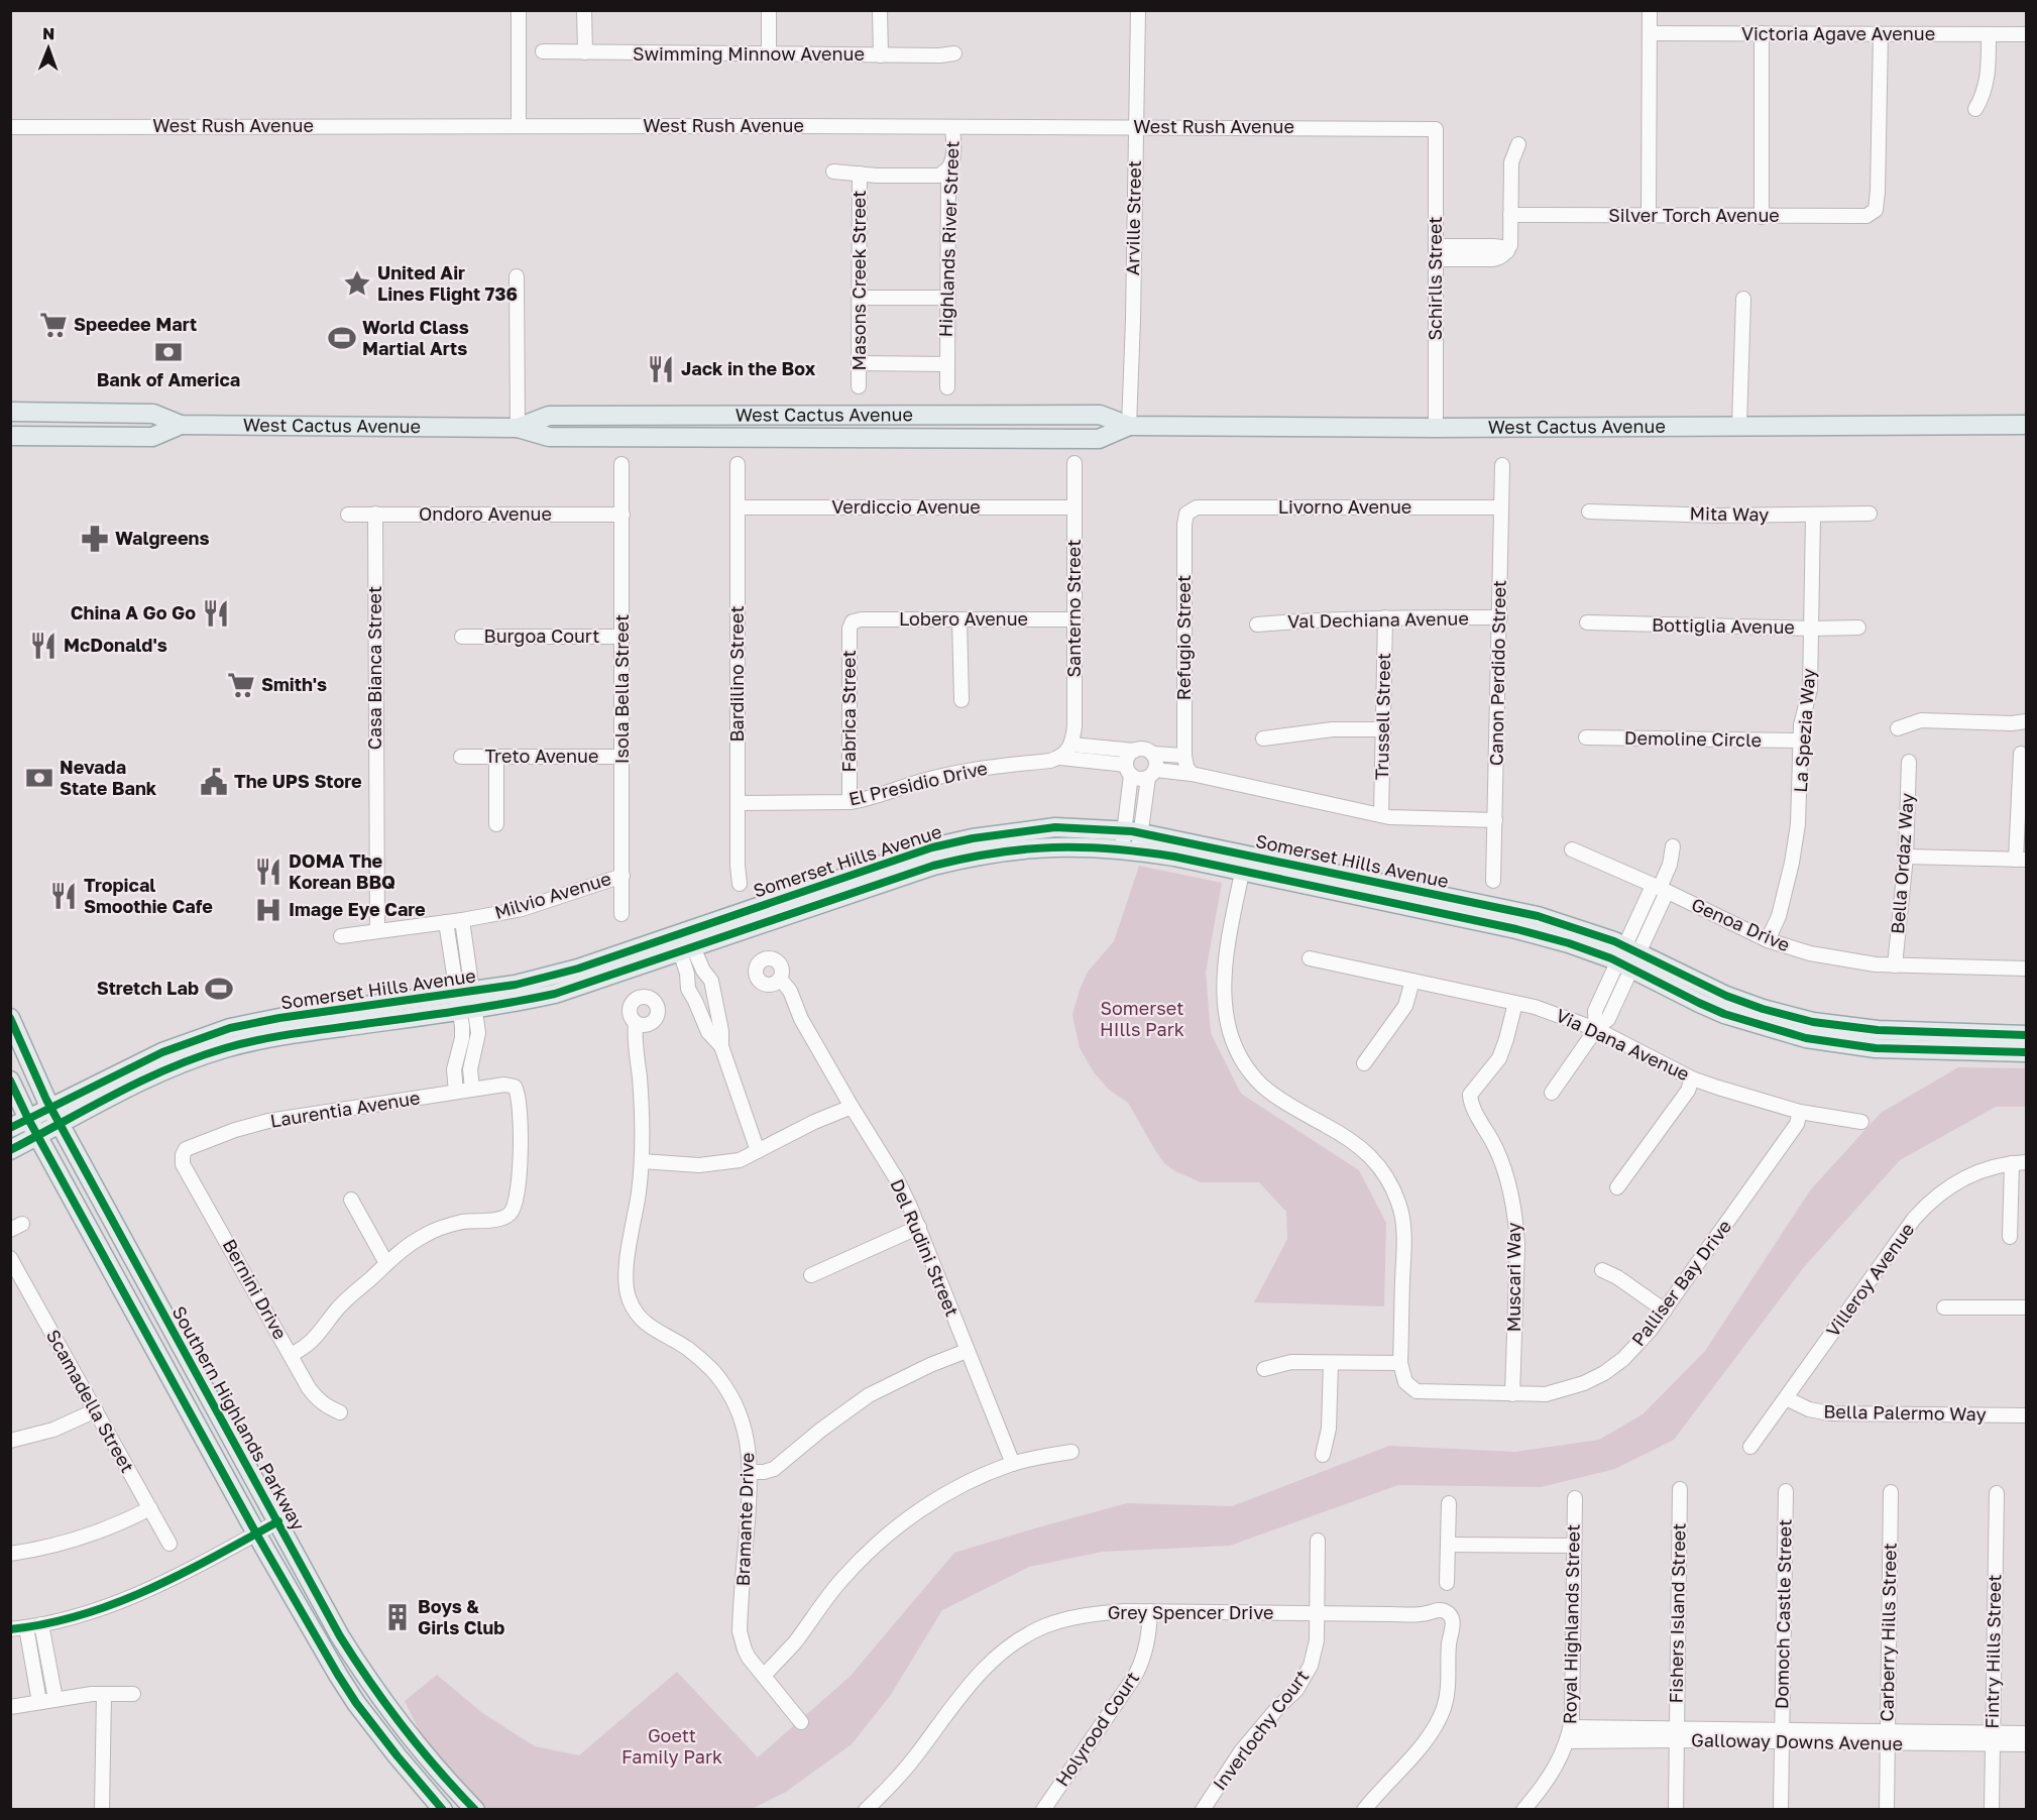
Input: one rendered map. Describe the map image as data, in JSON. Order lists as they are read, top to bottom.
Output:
{
  "streets": {
    "main road": ["West Cactus Avenue", "Somerset Hills Avenue", "Southern Highlands Parkway"],
    "street": [
      "Victoria Agave Avenue",
      "Swimming Minnow Avenue",
      "West Rush Avenue",
      "Silver Torch Avenue",
      "Arville Street",
      "Highlands River Street",
      "Schirlls Street",
      "Masons Creek Street",
      "Verdiccio Avenue",
      "Livorno Avenue",
      "Ondoro Avenue",
      "Mita Way",
      "Santerno Street",
      "Lobero Avenue",
      "Val Dechiana Avenue",
      "Bottiglia Avenue",
      "Burgoa Court",
      "Refugio Street",
      "Casa Bianca Street",
      "Canon Perdido Street",
      "Bardilino Street",
      "Isola Bella Street",
      "Fabrica Street",
      "Trussell Street",
      "La Spezia Way",
      "Demoline Circle",
      "Treto Avenue",
      "El Presidio Drive",
      "Bella Ordaz Way",
      "Milvio Avenue",
      "Genoa Drive",
      "Via Dana Avenue",
      "Laurentia Avenue",
      "Del Rudini Street",
      "Muscari Way",
      "Villeroy Avenue",
      "Palliser Bay Drive",
      "Bernini Drive",
      "Scamadella Street",
      "Bella Palermo Way",
      "Bramante Drive",
      "Grey Spencer Drive",
      "Fishers Island Street",
      "Domoch Castle Street",
      "Royal Highlands Street",
      "Carberry Hills Street",
      "Fintry Hills Street",
      "Holyrood Court",
      "Inverlochy Court",
      "Galloway Downs Avenue"
    ]
  },
  "crossings": [
    ["Victoria Agave Avenue", "Silver Torch Avenue"],
    ["West Rush Avenue", "Arville Street"],
    ["West Rush Avenue", "Highlands River Street"],
    ["West Rush Avenue", "Schirlls Street"],
    ["Arville Street", "West Cactus Avenue"],
    ["Schirlls Street", "West Cactus Avenue"],
    ["Verdiccio Avenue", "Santerno Street"],
    ["Verdiccio Avenue", "Bardilino Street"],
    ["Livorno Avenue", "Refugio Street"],
    ["Livorno Avenue", "Canon Perdido Street"],
    ["Ondoro Avenue", "Casa Bianca Street"],
    ["Ondoro Avenue", "Isola Bella Street"],
    ["Mita Way", "La Spezia Way"],
    ["Santerno Street", "Lobero Avenue"],
    ["Santerno Street", "El Presidio Drive"],
    ["Lobero Avenue", "Fabrica Street"],
    ["Val Dechiana Avenue", "Canon Perdido Street"],
    ["Val Dechiana Avenue", "Trussell Street"],
    ["Bottiglia Avenue", "La Spezia Way"],
    ["Burgoa Court", "Isola Bella Street"],
    ["Casa Bianca Street", "Milvio Avenue"],
    ["Bardilino Street", "El Presidio Drive"],
    ["Isola Bella Street", "Treto Avenue"],
    ["Isola Bella Street", "Milvio Avenue"],
    ["Fabrica Street", "El Presidio Drive"],
    ["La Spezia Way", "Demoline Circle"],
    ["La Spezia Way", "Genoa Drive"],
    ["Somerset Hills Avenue", "Southern Highlands Parkway"],
    ["Bella Ordaz Way", "Genoa Drive"],
    ["Via Dana Avenue", "Muscari Way"],
    ["Via Dana Avenue", "Palliser Bay Drive"],
    ["Laurentia Avenue", "Bernini Drive"],
    ["Muscari Way", "Palliser Bay Drive"],
    ["Villeroy Avenue", "Bella Palermo Way"],
    ["Grey Spencer Drive", "Holyrood Court"],
    ["Grey Spencer Drive", "Inverlochy Court"],
    ["Fishers Island Street", "Galloway Downs Avenue"],
    ["Domoch Castle Street", "Galloway Downs Avenue"],
    ["Royal Highlands Street", "Galloway Downs Avenue"],
    ["Carberry Hills Street", "Galloway Downs Avenue"],
    ["Fintry Hills Street", "Galloway Downs Avenue"]
  ],
  "parks": ["Somerset HIlls Park", "Goett Family Park"],
  "places": {
    "place": ["United Air Lines Flight 736"],
    "supermarket": ["Speedee Mart", "Smith's"],
    "sports": ["World Class Martial Arts", "Stretch Lab"],
    "bank": ["Bank of America", "Nevada State Bank"],
    "restaurant": [
      "Jack in the Box",
      "China A Go Go",
      "McDonald's",
      "DOMA The Korean BBQ",
      "Tropical Smoothie Cafe"
    ],
    "pharmacy": ["Walgreens"],
    "public building": ["The UPS Store"],
    "hospital": ["Image Eye Care"],
    "building": ["Boys & Girls Club"]
  },
  "north": "top"
}
